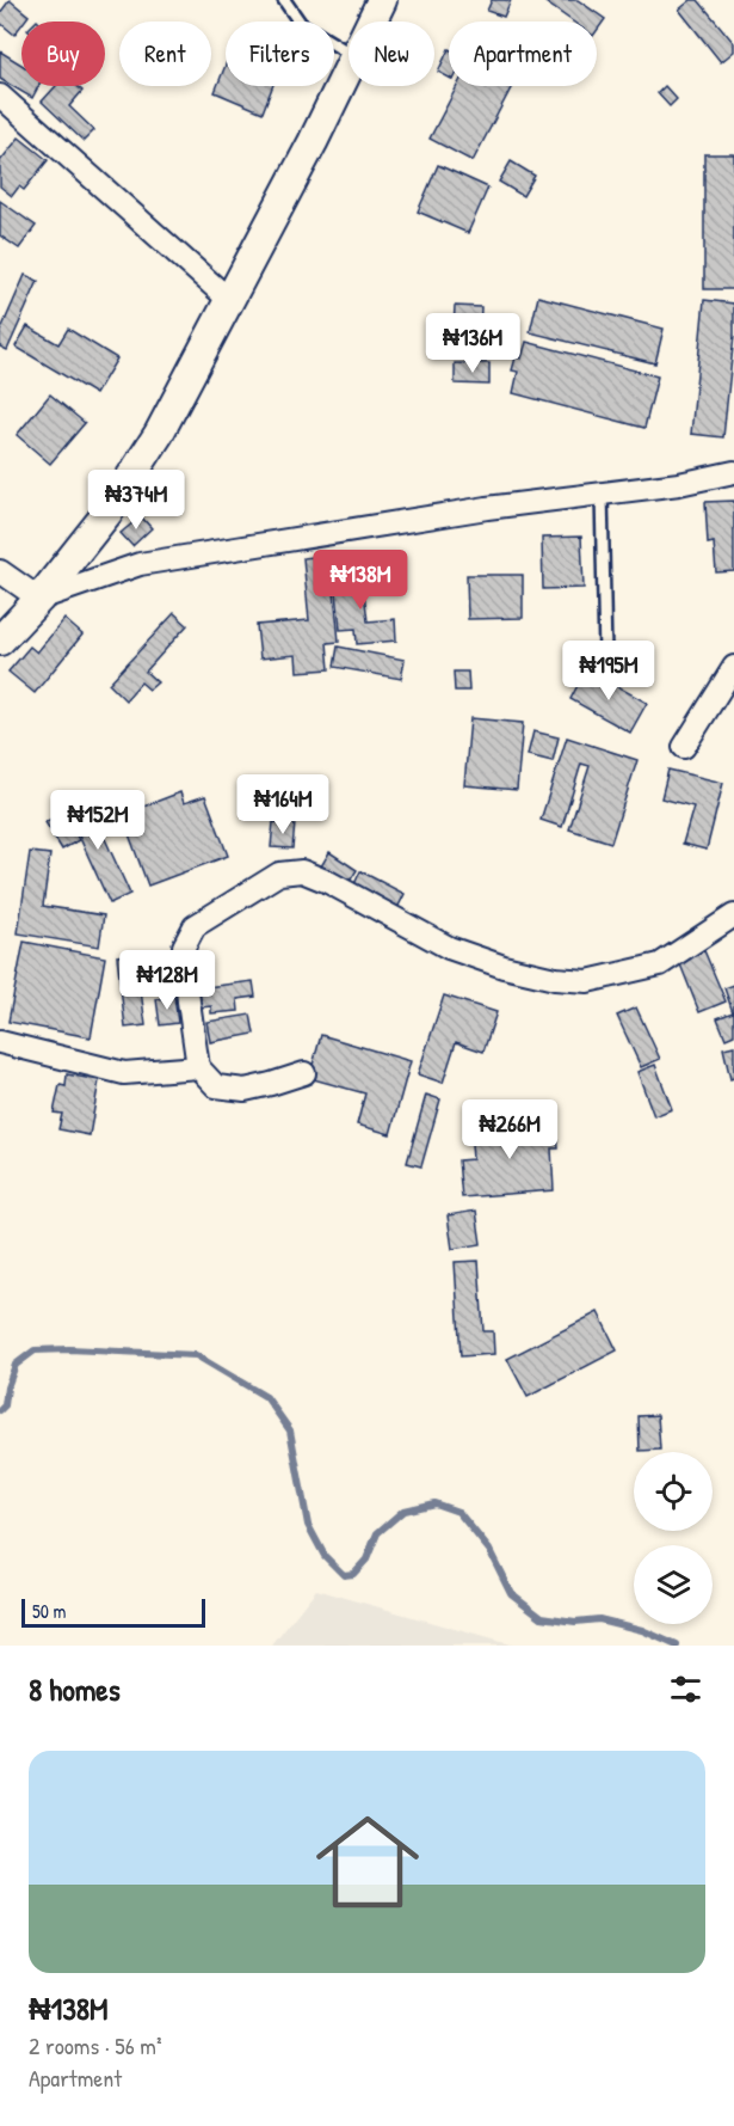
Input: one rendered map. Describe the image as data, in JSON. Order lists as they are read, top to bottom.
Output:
{
  "scale_bar": "50 m",
  "page": {
    "chip": [
      "Buy",
      "Rent",
      "Filters",
      "New",
      "Apartment"
    ],
    "price": [
      "₦136M",
      "₦374M",
      "₦138M",
      "₦195M",
      "₦164M",
      "₦152M",
      "₦128M",
      "₦266M"
    ],
    "scale": "50 m",
    "heading": "8 homes",
    "list": [
      {
        "name": "₦138M",
        "note": "2 rooms · 56 m² · Apartment"
      }
    ]
  }
}
